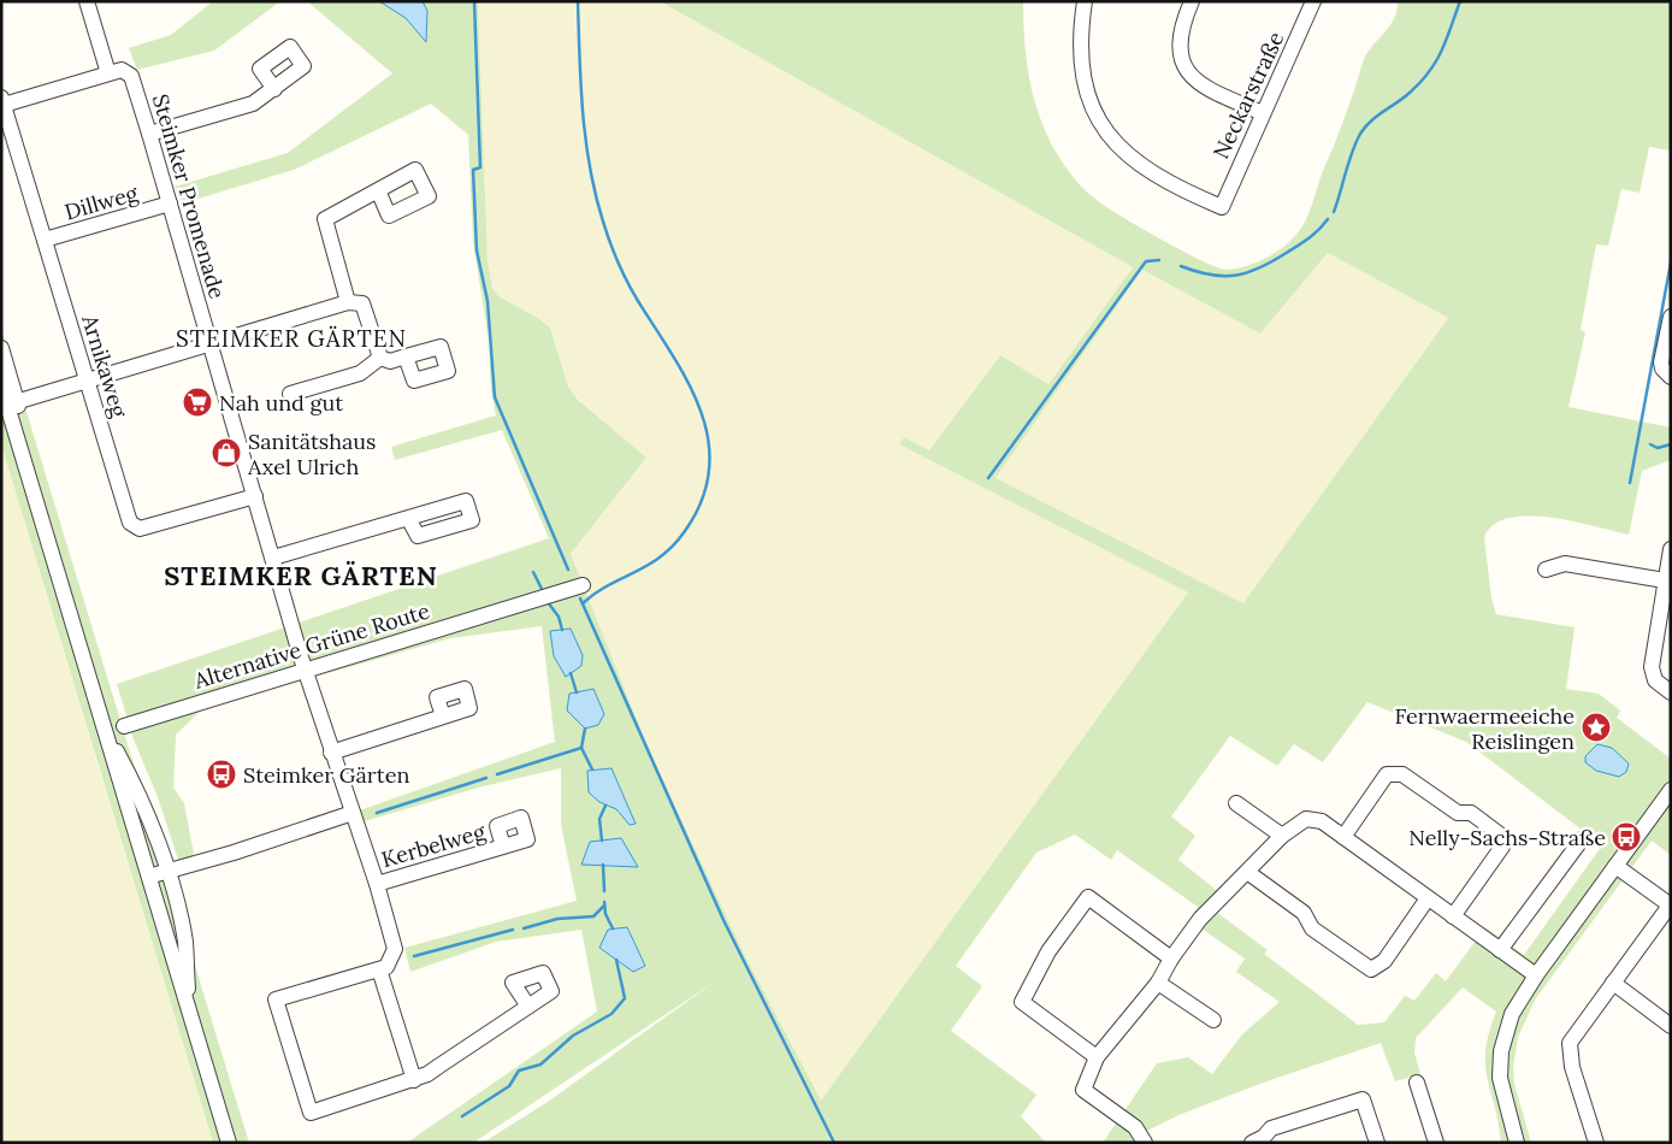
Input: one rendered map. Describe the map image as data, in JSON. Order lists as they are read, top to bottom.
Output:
{
  "streets": {
    "street": [
      "Neckarstraße",
      "Steimker Promenade",
      "Dillweg",
      "Arnikaweg",
      "Alternative Grüne Route",
      "Kerbelweg"
    ]
  },
  "crossings": [
    ["Steimker Promenade", "Dillweg"],
    ["Steimker Promenade", "Arnikaweg"],
    ["Steimker Promenade", "Alternative Grüne Route"],
    ["Steimker Promenade", "Kerbelweg"],
    ["Dillweg", "Arnikaweg"]
  ],
  "districts": ["STEIMKER GÄRTEN", "STEIMKER GÄRTEN"],
  "places": {
    "supermarket": ["Nah und gut"],
    "shop": ["Sanitätshaus Axel Ulrich"],
    "place": ["Fernwaermeeiche Reislingen"],
    "bus stop": ["Steimker Gärten", "Nelly-Sachs-Straße"]
  }
}
